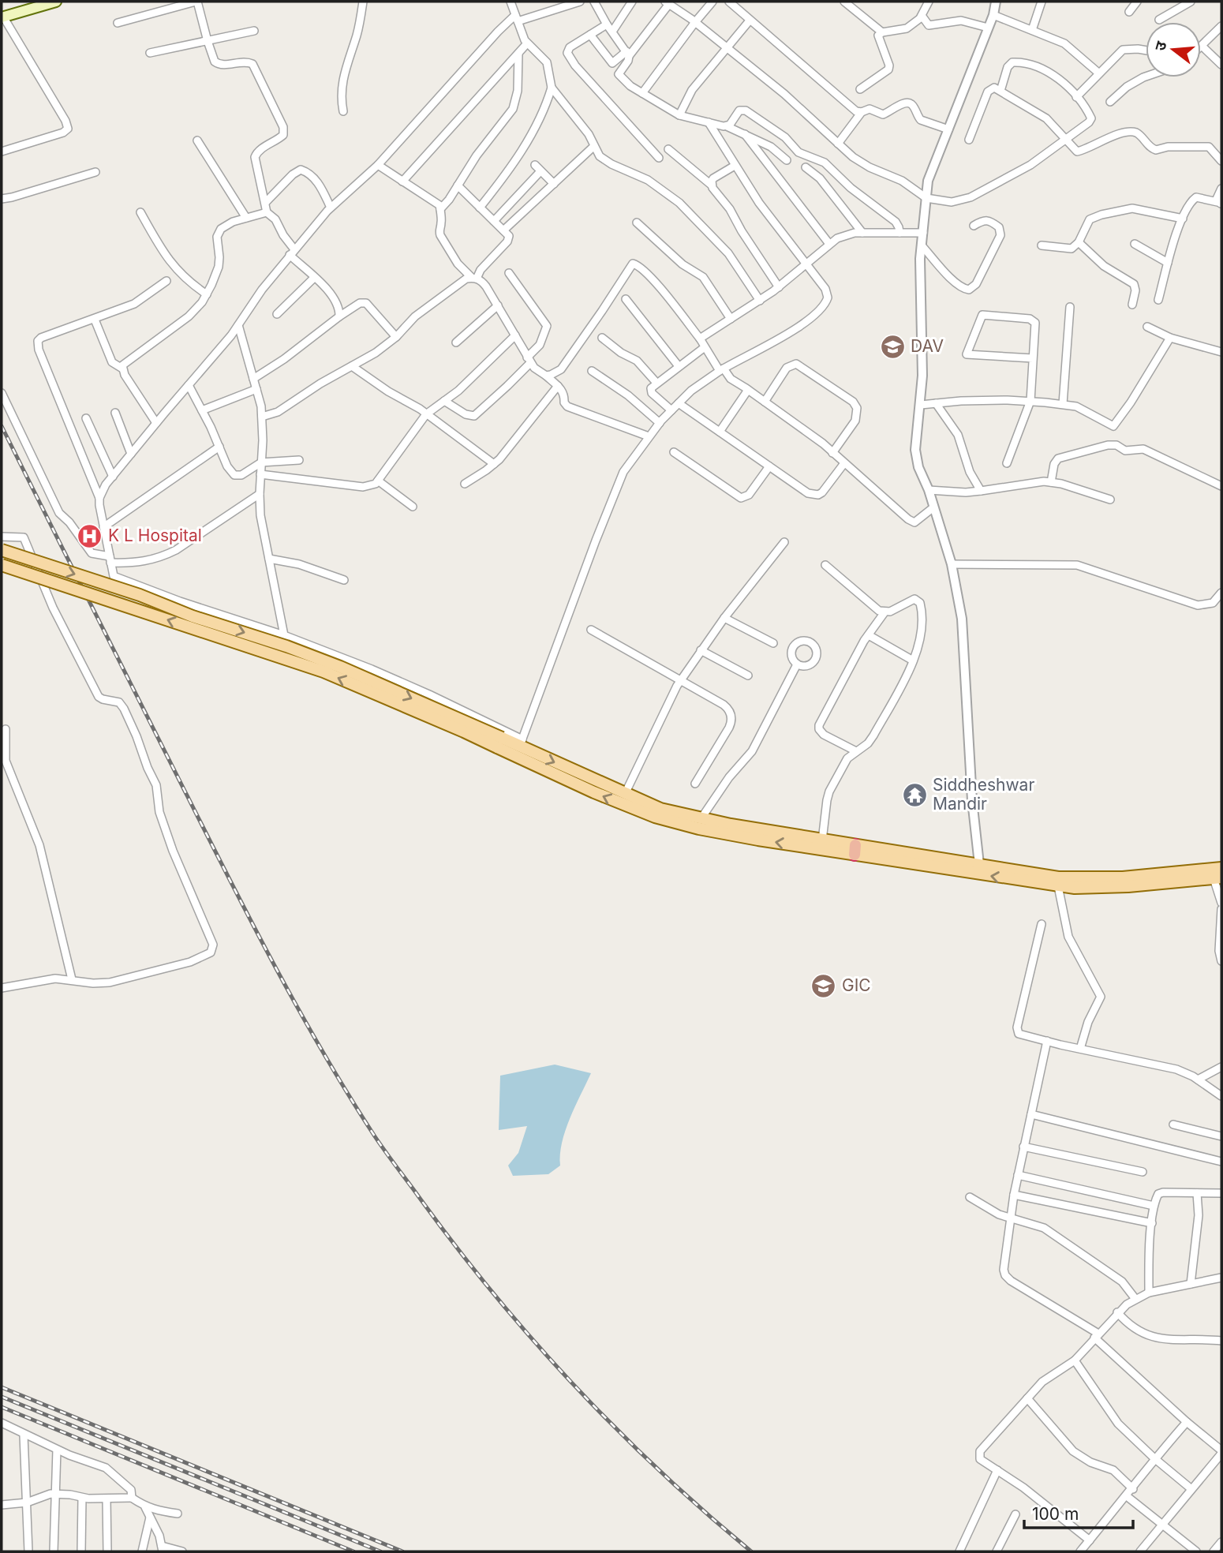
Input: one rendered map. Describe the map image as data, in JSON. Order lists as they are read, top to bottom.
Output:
{
  "places": {
    "school or university": ["DAV", "GIC"],
    "hospital": ["K L Hospital"],
    "temple": ["Siddheshwar Mandir"]
  },
  "scale_bar": "100 m",
  "north": "left"
}
